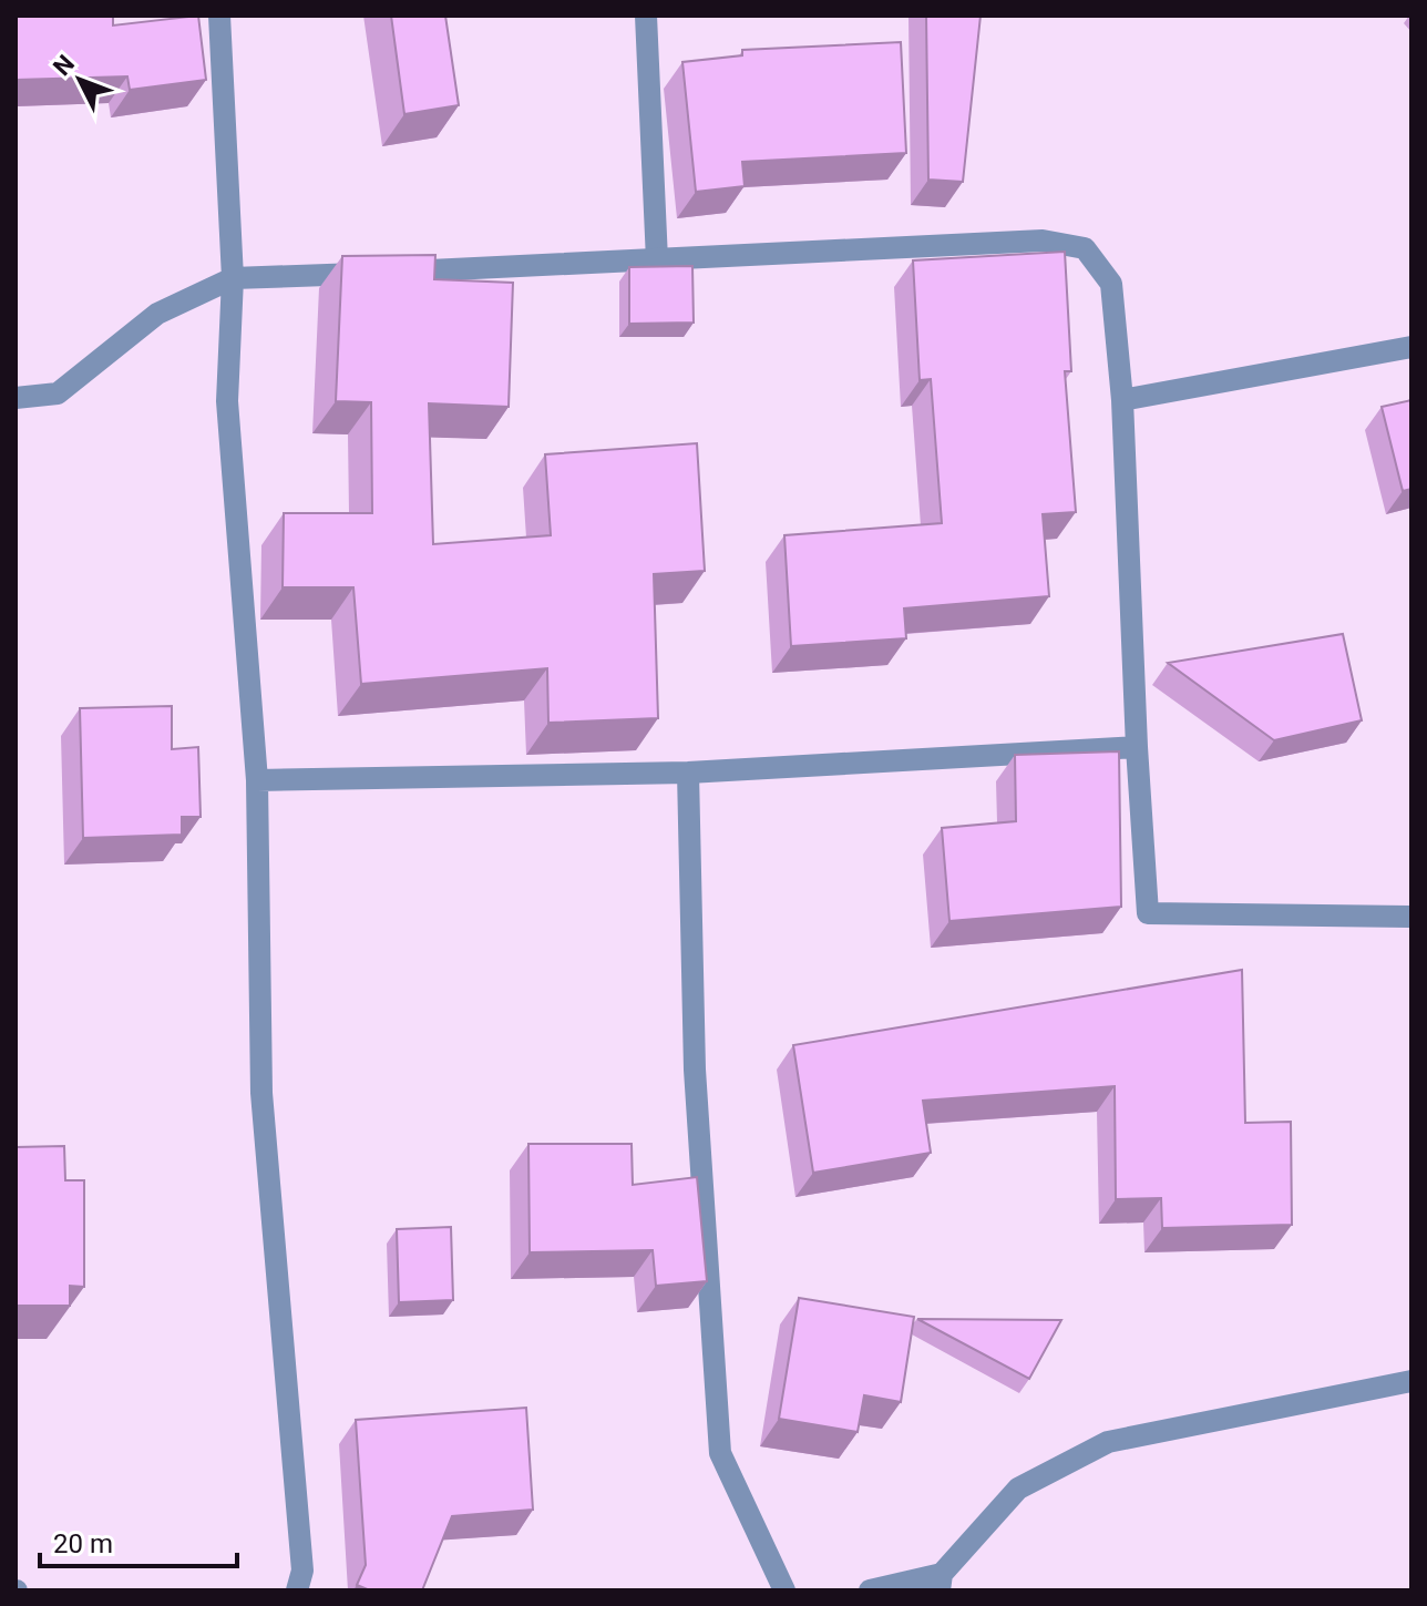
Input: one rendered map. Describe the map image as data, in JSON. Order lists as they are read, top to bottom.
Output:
{
  "scale_bar": "20 m",
  "north": "top left"
}
